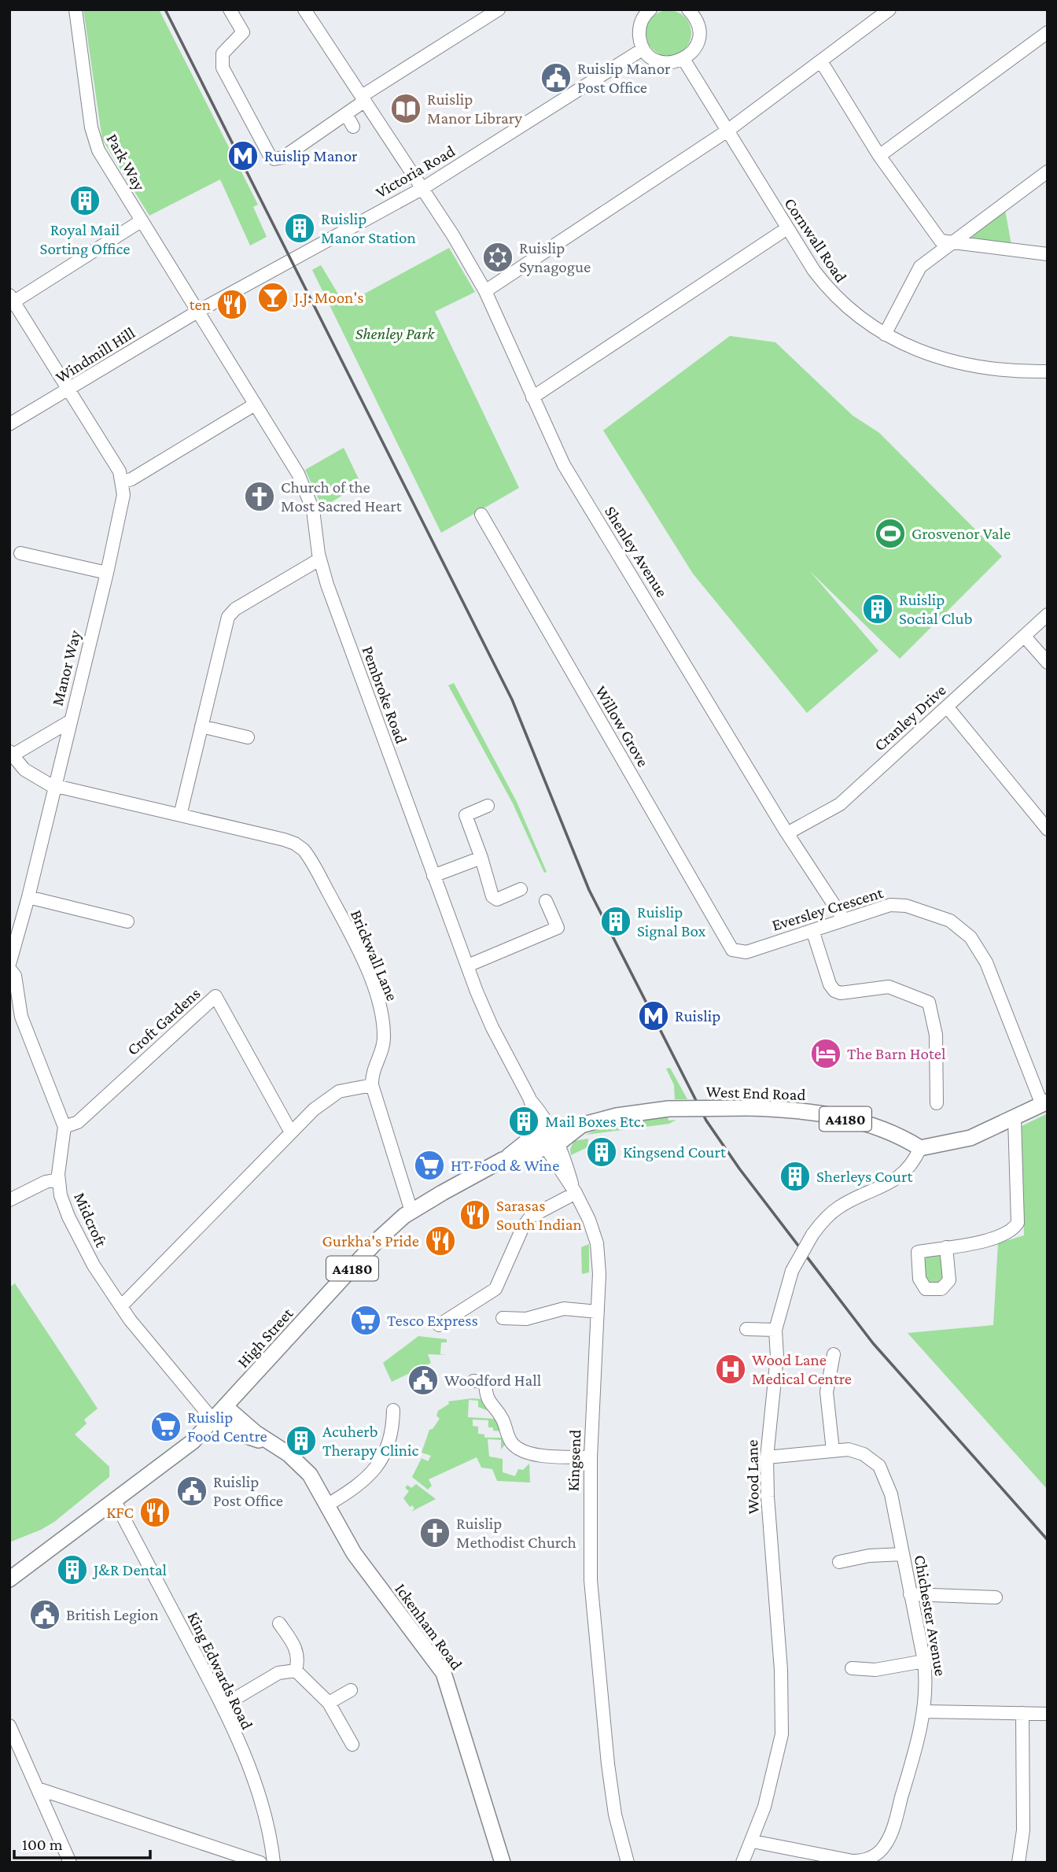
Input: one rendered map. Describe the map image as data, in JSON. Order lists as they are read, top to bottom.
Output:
{
  "streets": {
    "main road": [
      "West End Road",
      "A4180",
      "High Street",
      "Ickenham Road"
    ],
    "street": [
      "Park Way",
      "Victoria Road",
      "Cornwall Road",
      "Windmill Hill",
      "Shenley Avenue",
      "Manor Way",
      "Pembroke Road",
      "Cranley Drive",
      "Willow Grove",
      "Eversley Crescent",
      "Brickwall Lane",
      "Croft Gardens",
      "Midcroft",
      "Kingsend",
      "Wood Lane",
      "Chichester Avenue",
      "King Edwards Road"
    ]
  },
  "crossings": [
    ["Park Way", "Victoria Road"],
    ["Park Way", "Windmill Hill"],
    ["Park Way", "Pembroke Road"],
    ["Victoria Road", "Windmill Hill"],
    ["Victoria Road", "Shenley Avenue"],
    ["Victoria Road", "Pembroke Road"],
    ["Windmill Hill", "Pembroke Road"],
    ["Shenley Avenue", "Cranley Drive"],
    ["Shenley Avenue", "Eversley Crescent"],
    ["Pembroke Road", "West End Road"],
    ["Pembroke Road", "High Street"],
    ["Pembroke Road", "Kingsend"],
    ["Willow Grove", "Eversley Crescent"],
    ["Croft Gardens", "Midcroft"],
    ["West End Road", "High Street"],
    ["West End Road", "Kingsend"],
    ["West End Road", "Wood Lane"],
    ["Midcroft", "High Street"],
    ["Midcroft", "Ickenham Road"],
    ["High Street", "Kingsend"],
    ["High Street", "Ickenham Road"],
    ["High Street", "King Edwards Road"],
    ["Wood Lane", "Chichester Avenue"]
  ],
  "parks": ["Shenley Park"],
  "places": {
    "public building": [
      "Ruislip Manor Post Office",
      "Woodford Hall",
      "Ruislip Post Office",
      "British Legion"
    ],
    "library": ["Ruislip Manor Library"],
    "metro station": ["Ruislip Manor", "Ruislip"],
    "building": [
      "Royal Mail Sorting Office",
      "Ruislip Manor Station",
      "Ruislip Social Club",
      "Ruislip Signal Box",
      "Mail Boxes Etc.",
      "Kingsend Court",
      "Sherleys Court",
      "Acuherb Therapy Clinic",
      "J&R Dental"
    ],
    "synagogue": ["Ruislip Synagogue"],
    "bar": ["J.J. Moon's"],
    "restaurant": [
      "ten",
      "Sarasas South Indian",
      "Gurkha's Pride",
      "KFC"
    ],
    "church": ["Church of the Most Sacred Heart", "Ruislip Methodist Church"],
    "sports": ["Grosvenor Vale"],
    "hotel": ["The Barn Hotel"],
    "supermarket": ["HT Food & Wine", "Tesco Express", "Ruislip Food Centre"],
    "hospital": ["Wood Lane Medical Centre"]
  },
  "scale_bar": "100 m"
}
